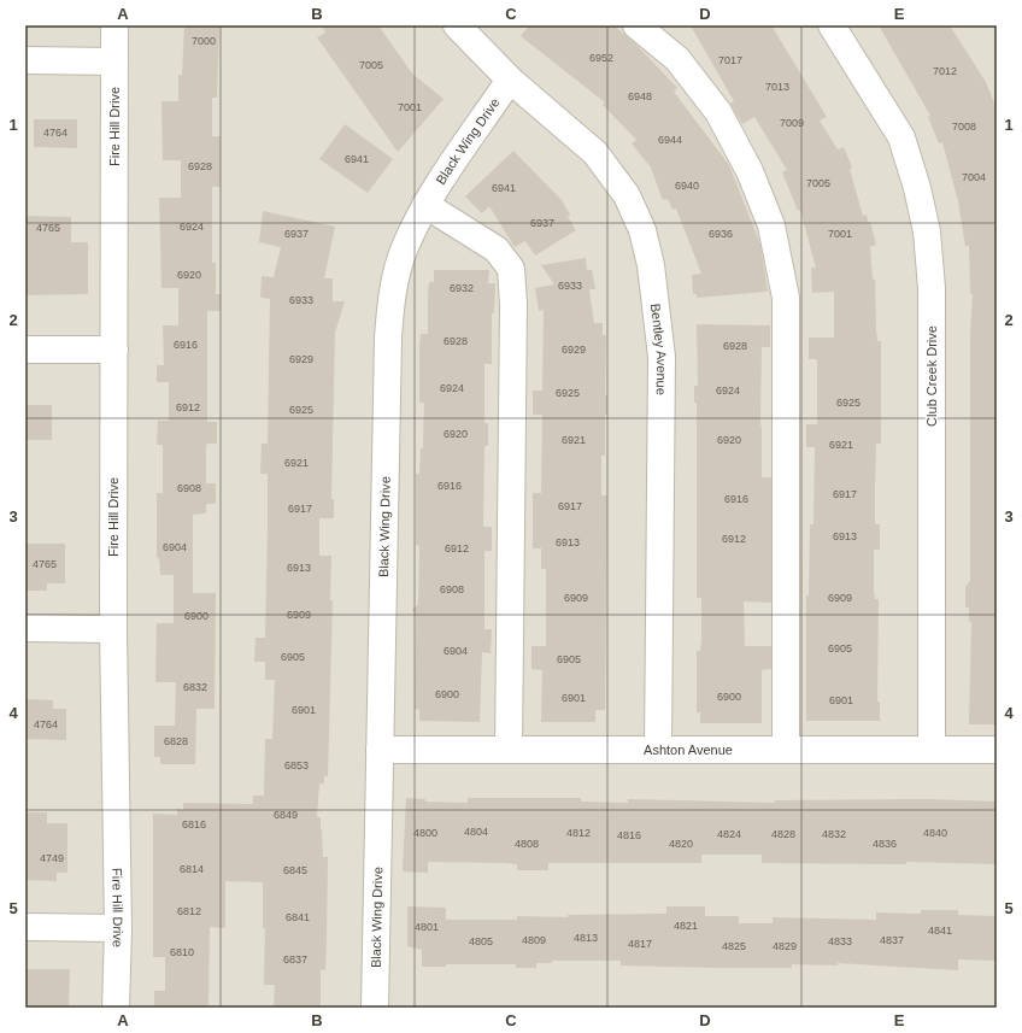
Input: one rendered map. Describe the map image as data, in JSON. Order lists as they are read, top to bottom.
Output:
{
  "streets": {
    "street": [
      "Fire Hill Drive",
      "Black Wing Drive",
      "Bentley Avenue",
      "Club Creek Drive",
      "Ashton Avenue"
    ]
  },
  "crossings": [
    ["Black Wing Drive", "Bentley Avenue"],
    ["Black Wing Drive", "Ashton Avenue"],
    ["Bentley Avenue", "Ashton Avenue"],
    ["Club Creek Drive", "Ashton Avenue"]
  ],
  "house_numbers": [
    "7000",
    "6952",
    "7017",
    "7005",
    "7012",
    "7013",
    "6948",
    "7001",
    "7009",
    "7008",
    "4764",
    "6944",
    "6941",
    "6928",
    "7004",
    "7005",
    "6940",
    "6941",
    "6937",
    "6924",
    "4765",
    "6937",
    "6936",
    "7001",
    "6920",
    "6933",
    "6932",
    "6933",
    "6928",
    "6916",
    "6928",
    "6929",
    "6929",
    "6924",
    "6924",
    "6925",
    "6925",
    "6912",
    "6925",
    "6920",
    "6921",
    "6920",
    "6921",
    "6921",
    "6916",
    "6908",
    "6917",
    "6916",
    "6917",
    "6917",
    "6913",
    "6912",
    "6913",
    "6904",
    "6912",
    "4765",
    "6913",
    "6908",
    "6909",
    "6909",
    "6909",
    "6900",
    "6905",
    "6904",
    "6905",
    "6905",
    "6832",
    "6900",
    "6900",
    "6901",
    "6901",
    "6901",
    "4764",
    "6828",
    "6853",
    "6849",
    "6816",
    "4804",
    "4800",
    "4812",
    "4840",
    "4824",
    "4828",
    "4832",
    "4816",
    "4808",
    "4820",
    "4836",
    "4749",
    "6814",
    "6845",
    "6812",
    "6841",
    "4821",
    "4801",
    "4841",
    "4813",
    "4809",
    "4837",
    "4805",
    "4833",
    "4817",
    "4825",
    "4829",
    "6810",
    "6837"
  ],
  "grid": {
    "columns": [
      "A",
      "B",
      "C",
      "D",
      "E"
    ],
    "rows": [
      "1",
      "2",
      "3",
      "4",
      "5"
    ]
  }
}
